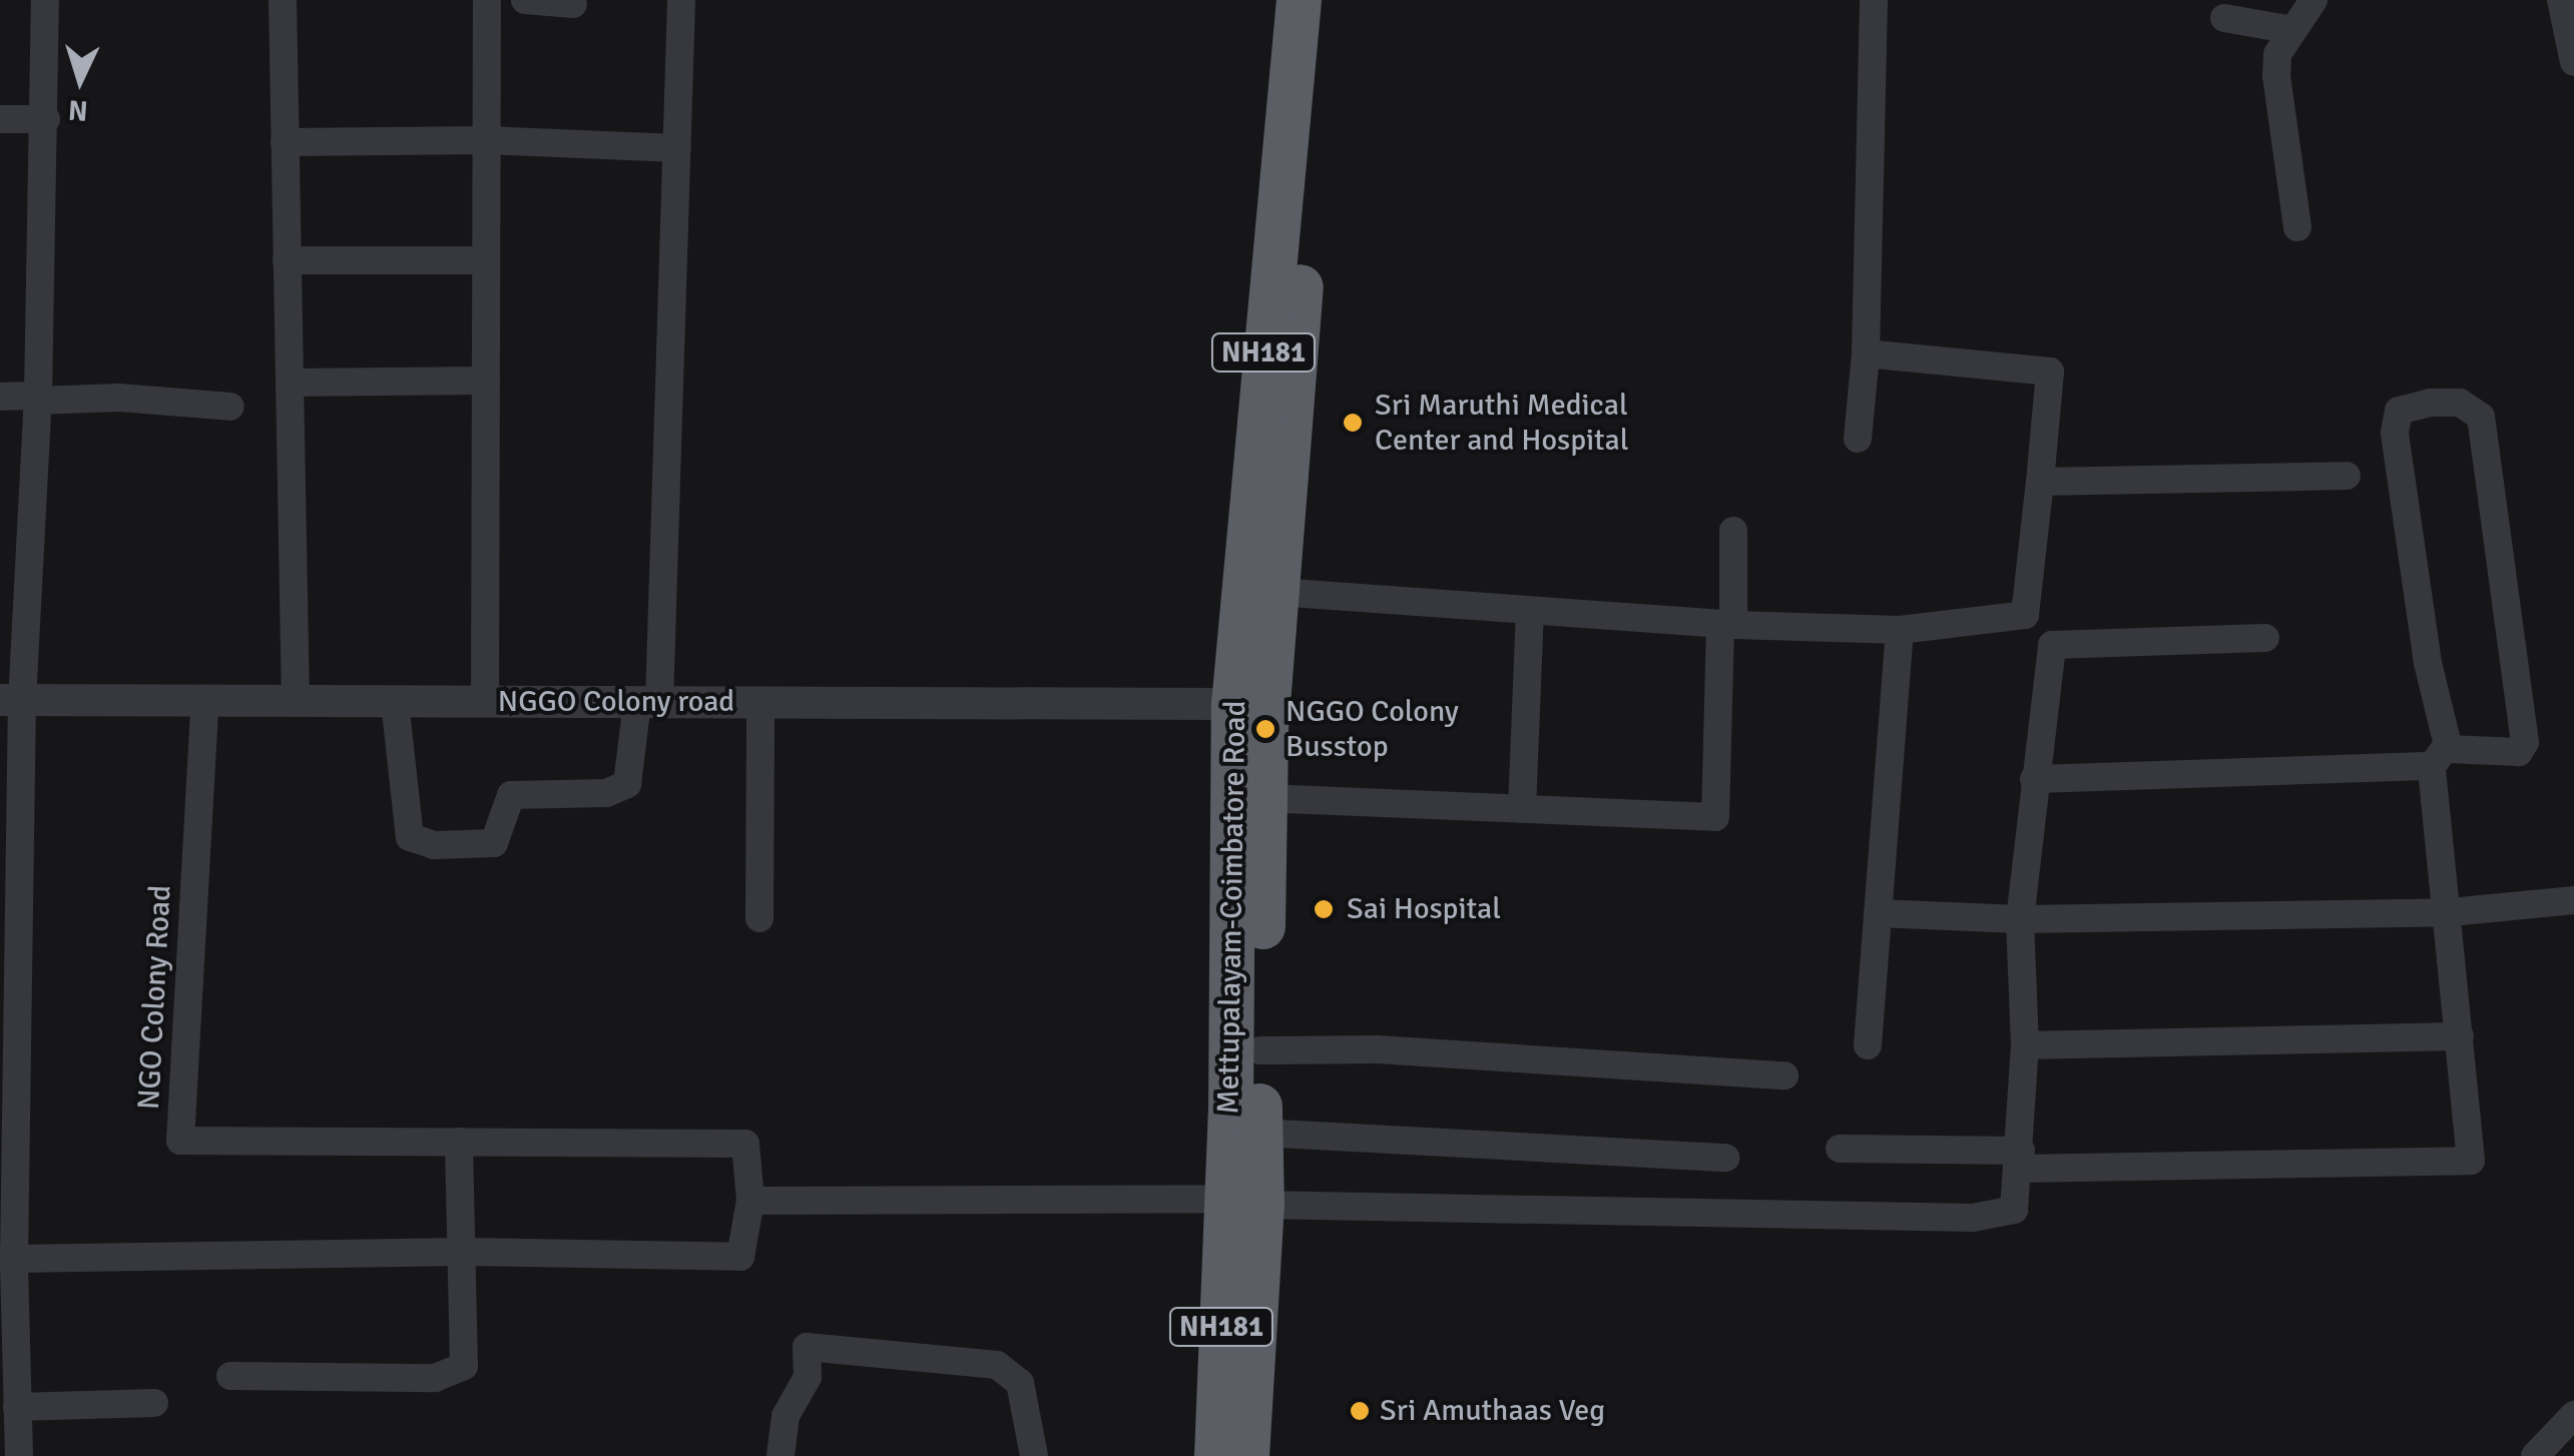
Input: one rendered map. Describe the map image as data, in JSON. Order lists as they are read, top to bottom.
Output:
{
  "streets": {
    "highway": ["NH181", "Mettupalayam-Coimbatore Road"],
    "street": ["NGGO Colony road", "NGO Colony Road"]
  },
  "crossings": [
    ["NH181", "NGGO Colony road"],
    ["NH181", "Mettupalayam-Coimbatore Road"],
    ["NGGO Colony road", "Mettupalayam-Coimbatore Road"],
    ["NGGO Colony road", "NGO Colony Road"]
  ],
  "places": [
    "Sri Maruthi Medical Center and Hospital",
    "NGGO Colony Busstop",
    "Sai Hospital",
    "Sri Amuthaas Veg"
  ],
  "north": "bottom"
}
